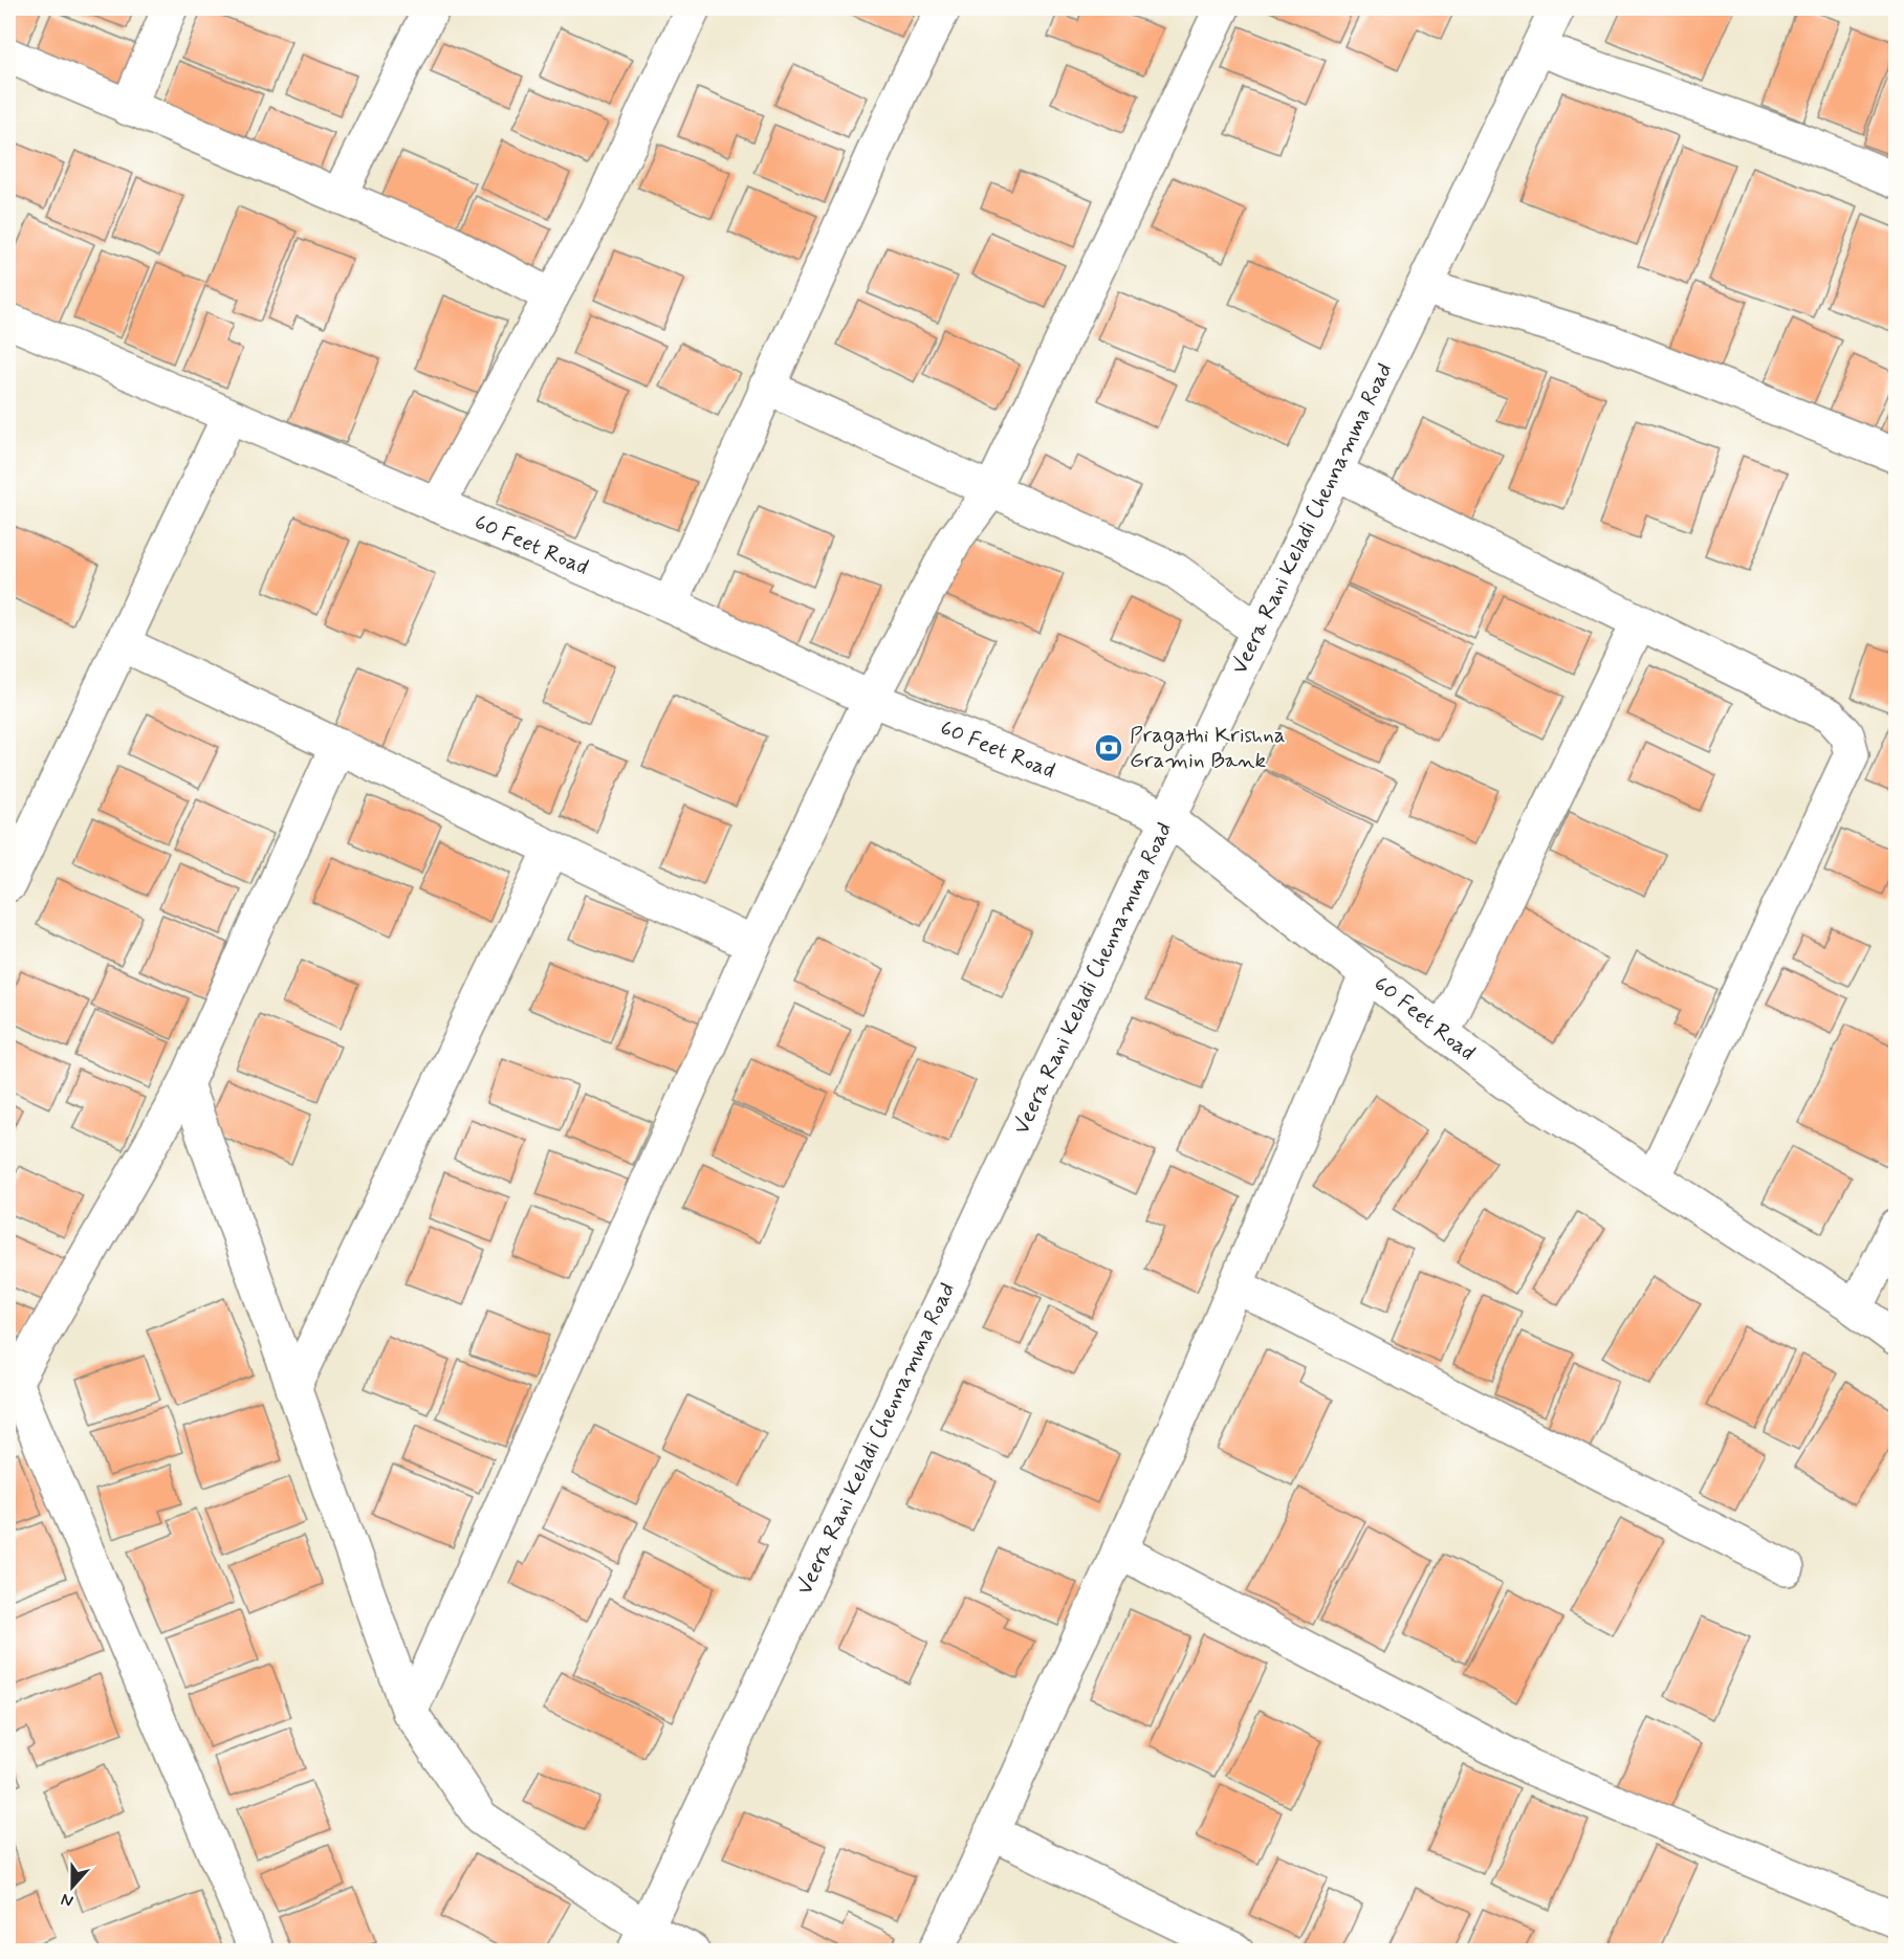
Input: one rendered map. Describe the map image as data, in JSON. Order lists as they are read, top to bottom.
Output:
{
  "streets": {
    "street": ["Veera Rani Keladi Chennamma Road", "60 Feet Road"]
  },
  "crossings": [
    ["Veera Rani Keladi Chennamma Road", "60 Feet Road"]
  ],
  "places": {
    "bank": ["Pragathi Krishna Gramin Bank"]
  },
  "north": "bottom"
}
